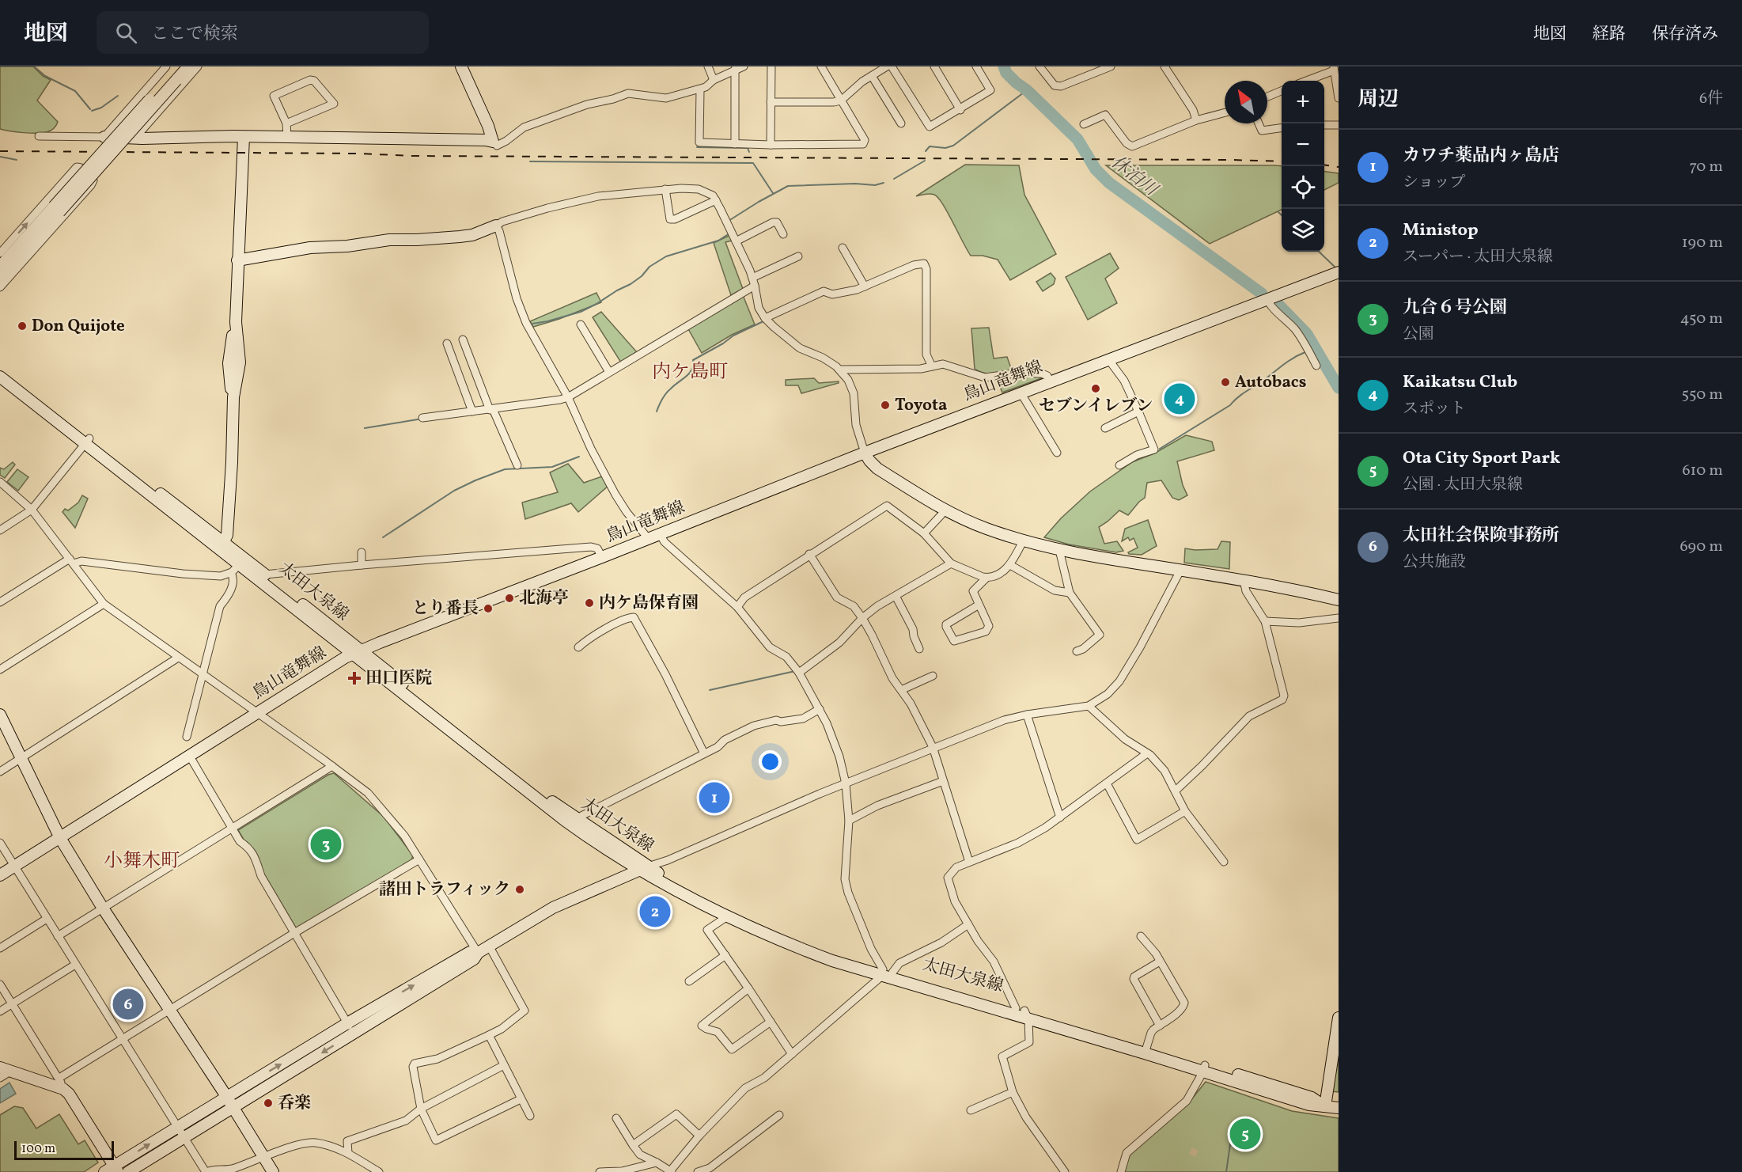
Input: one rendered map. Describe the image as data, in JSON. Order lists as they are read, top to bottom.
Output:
{
  "streets": {
    "street": ["鳥山竜舞線", "太田大泉線"]
  },
  "crossings": [
    ["鳥山竜舞線", "太田大泉線"]
  ],
  "districts": ["内ケ島町", "小舞木町"],
  "water": ["休泊川"],
  "places": {
    "other": [
      "Don Quijote",
      "Autobacs",
      "セブンイレブン",
      "Toyota",
      "北海亭",
      "内ケ島保育園",
      "とり番長",
      "諸田トラフィック",
      "呑楽"
    ],
    "health": ["田口医院"]
  },
  "scale_bar": "100 m",
  "north": "top left",
  "page": {
    "header": "地図",
    "search": "ここで検索",
    "nav": ["地図", "経路", "保存済み"],
    "heading": ["周辺", "6件"],
    "map_buttons": ["+", "−"],
    "list": [
      {
        "mark": "1",
        "name": "カワチ薬品内ヶ島店",
        "note": "ショップ",
        "value": "70 m"
      },
      {
        "mark": "2",
        "name": "Ministop",
        "note": "スーパー · 太田大泉線",
        "value": "190 m"
      },
      {
        "mark": "3",
        "name": "九合６号公園",
        "note": "公園",
        "value": "450 m"
      },
      {
        "mark": "4",
        "name": "Kaikatsu Club",
        "note": "スポット",
        "value": "550 m"
      },
      {
        "mark": "5",
        "name": "Ota City Sport Park",
        "note": "公園 · 太田大泉線",
        "value": "610 m"
      },
      {
        "mark": "6",
        "name": "太田社会保険事務所",
        "note": "公共施設",
        "value": "690 m"
      }
    ],
    "pins": [
      "4",
      "1",
      "3",
      "2",
      "6",
      "5"
    ],
    "scale": "100 m"
  }
}
